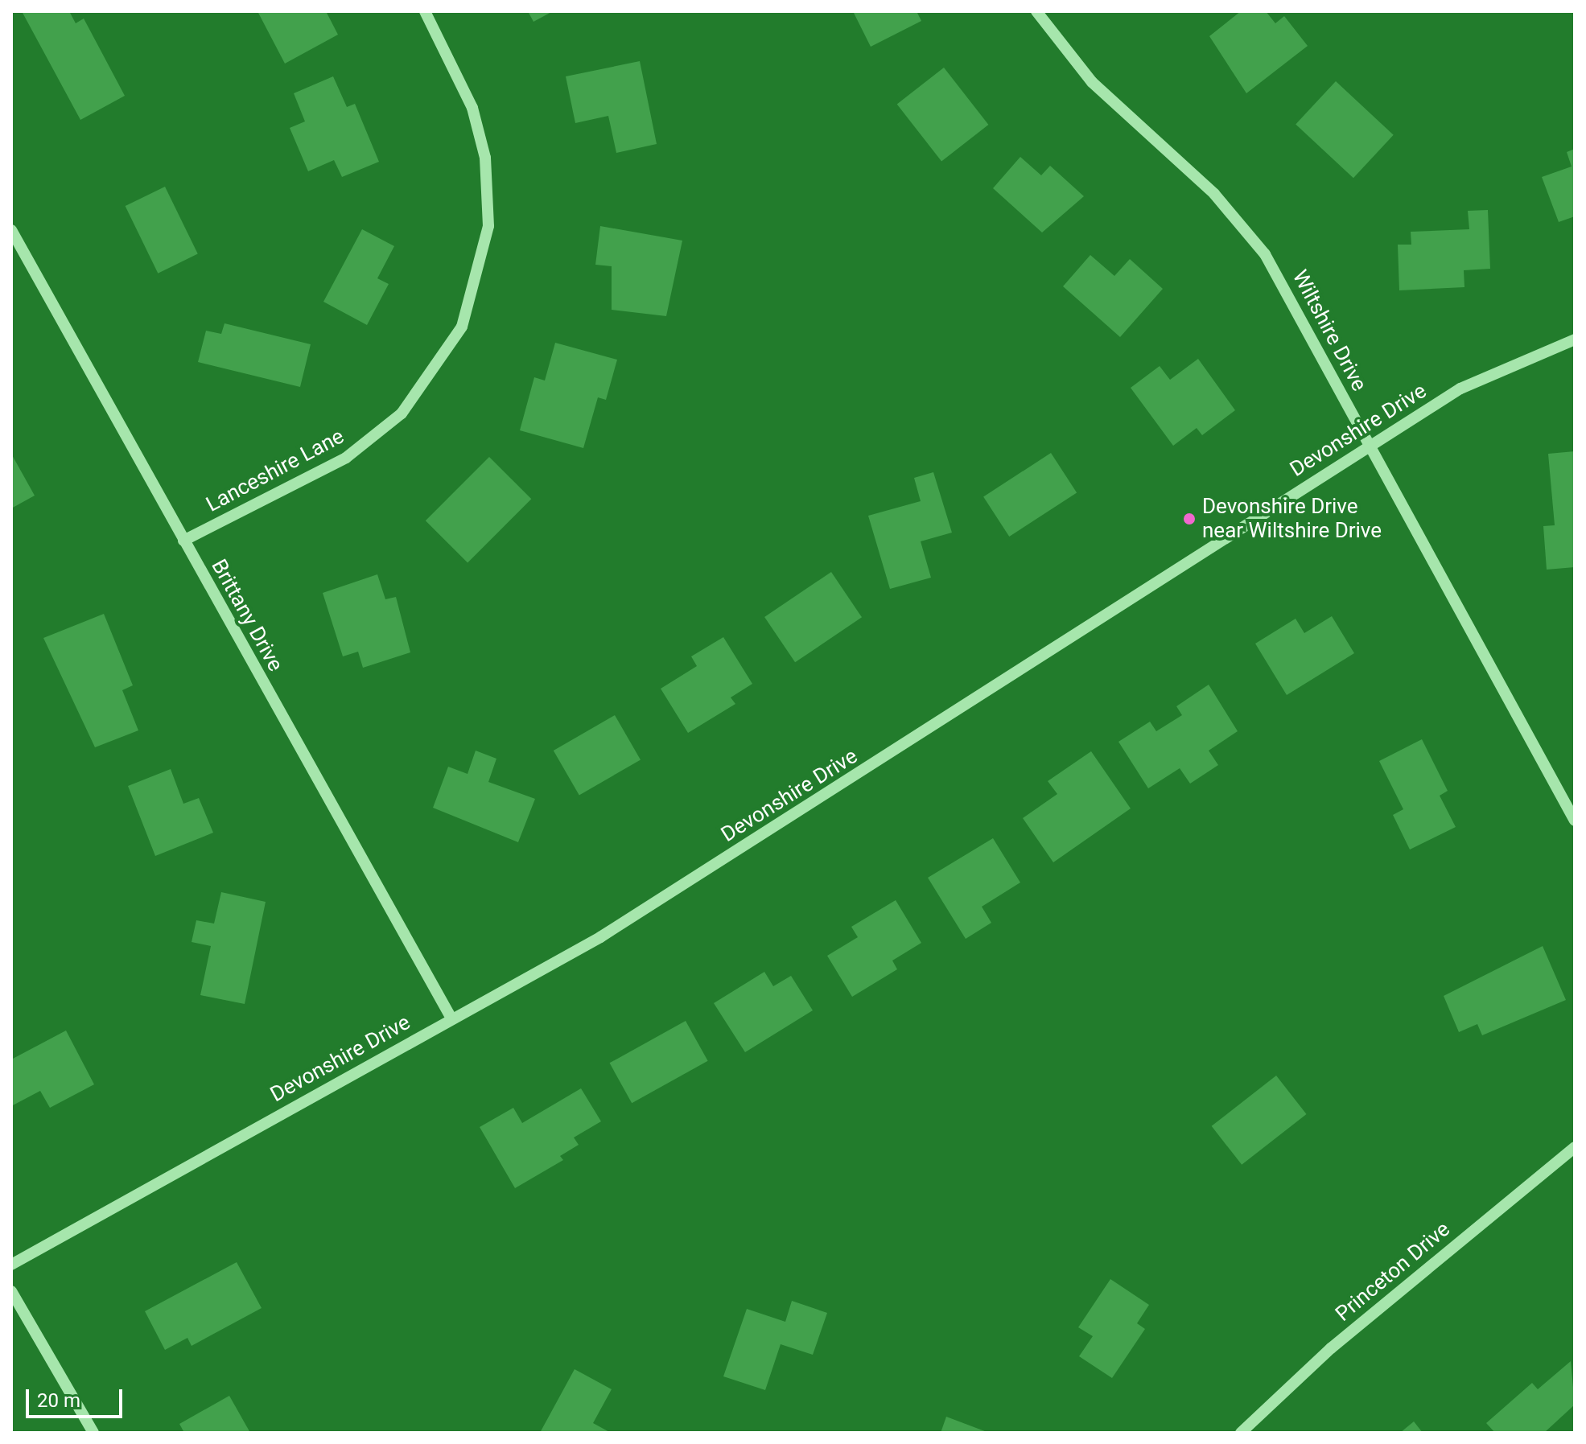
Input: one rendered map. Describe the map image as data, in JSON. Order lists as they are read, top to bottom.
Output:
{
  "streets": {
    "street": [
      "Wiltshire Drive",
      "Devonshire Drive",
      "Lanceshire Lane",
      "Brittany Drive",
      "Princeton Drive"
    ]
  },
  "crossings": [
    ["Wiltshire Drive", "Devonshire Drive"],
    ["Devonshire Drive", "Brittany Drive"],
    ["Lanceshire Lane", "Brittany Drive"]
  ],
  "places": ["Devonshire Drive near Wiltshire Drive"],
  "scale_bar": "20 m"
}
